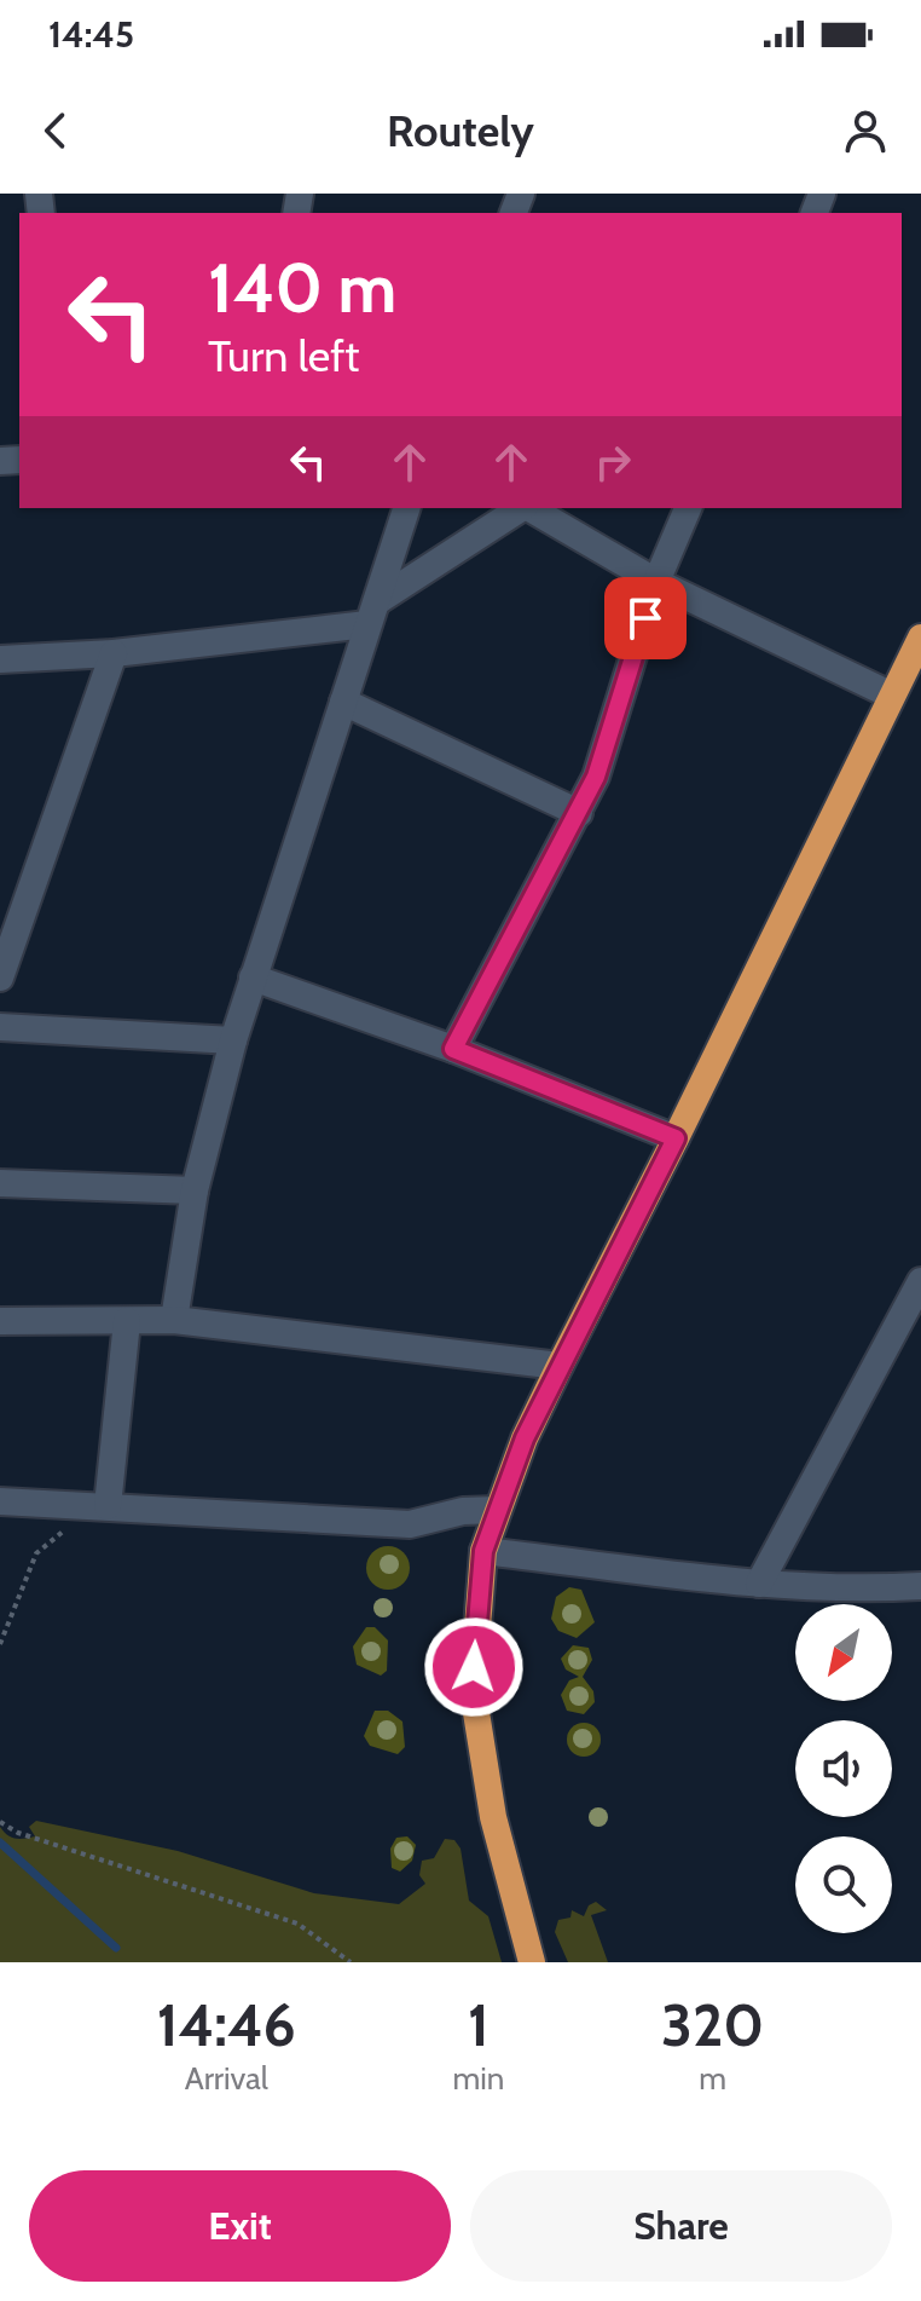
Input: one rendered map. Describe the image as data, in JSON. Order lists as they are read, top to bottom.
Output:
{
  "north": "bottom left",
  "page": {
    "status": "14:45",
    "header": "Routely",
    "turn": ["140 m", "Turn left"],
    "eta": [
      "14:46",
      "Arrival",
      "1",
      "min",
      "320",
      "m"
    ],
    "buttons": ["Exit", "Share"]
  }
}
